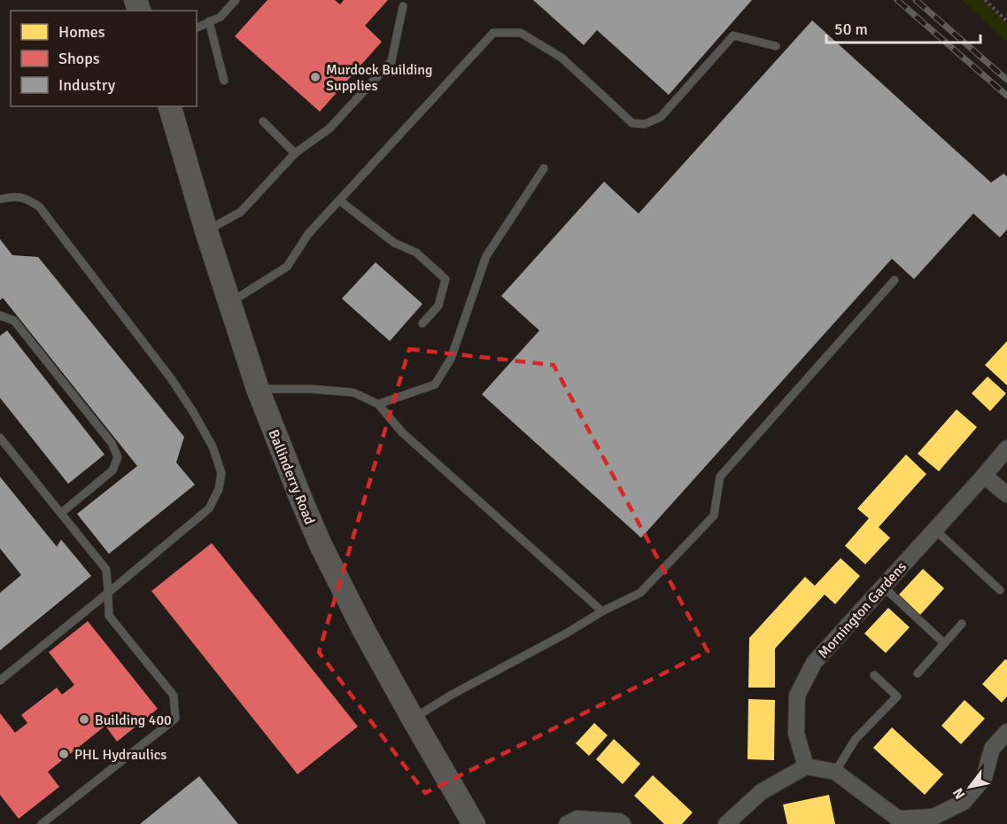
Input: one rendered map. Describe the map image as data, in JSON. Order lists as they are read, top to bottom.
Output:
{
  "streets": {
    "main road": ["Ballinderry Road"],
    "street": ["Mornington Gardens"]
  },
  "places": ["Murdock Building Supplies", "Building 400", "PHL Hydraulics"],
  "legend": ["Homes", "Shops", "Industry"],
  "scale_bar": "50 m",
  "north": "bottom left"
}
